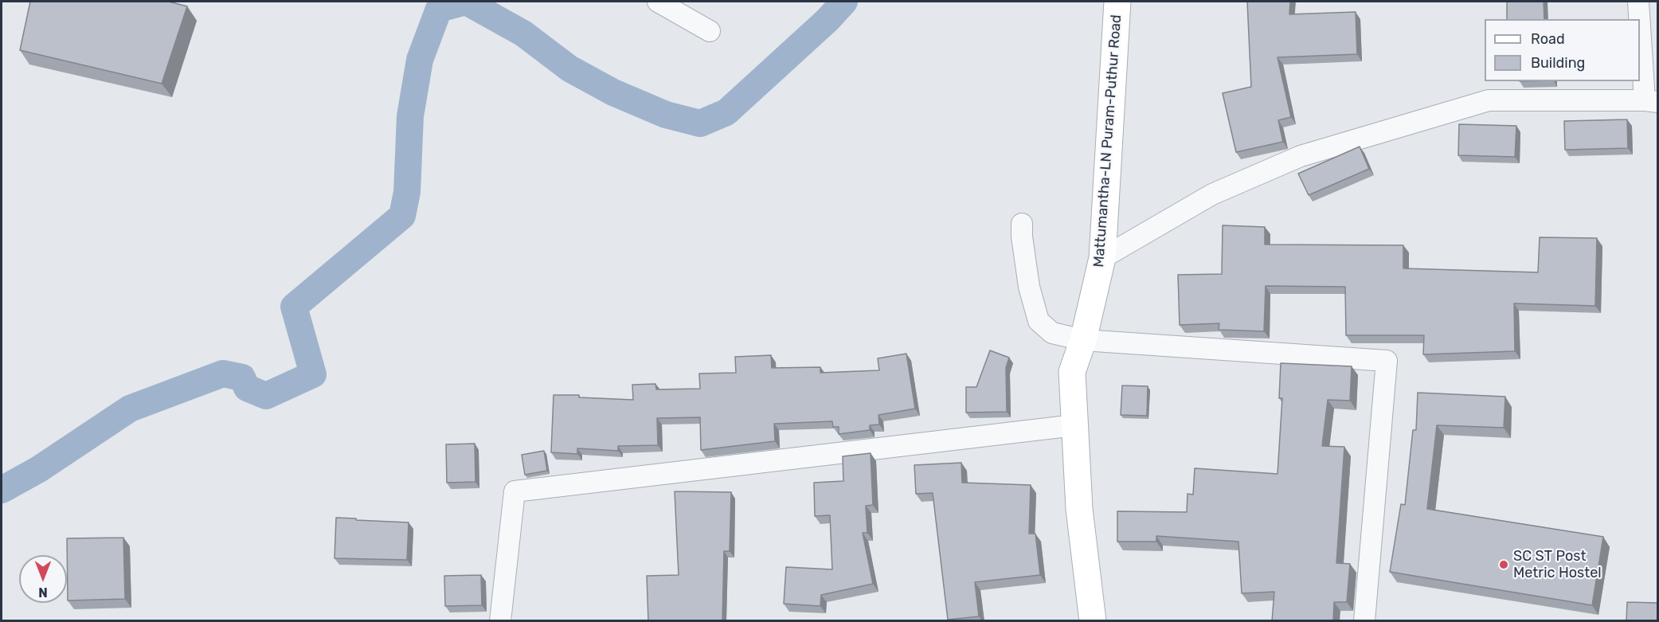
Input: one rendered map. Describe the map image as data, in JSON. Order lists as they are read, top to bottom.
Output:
{
  "streets": {
    "street": ["Mattumantha-LN Puram-Puthur Road"]
  },
  "places": ["SC ST Post Metric Hostel"],
  "legend": ["Road", "Building"],
  "north": "bottom"
}
